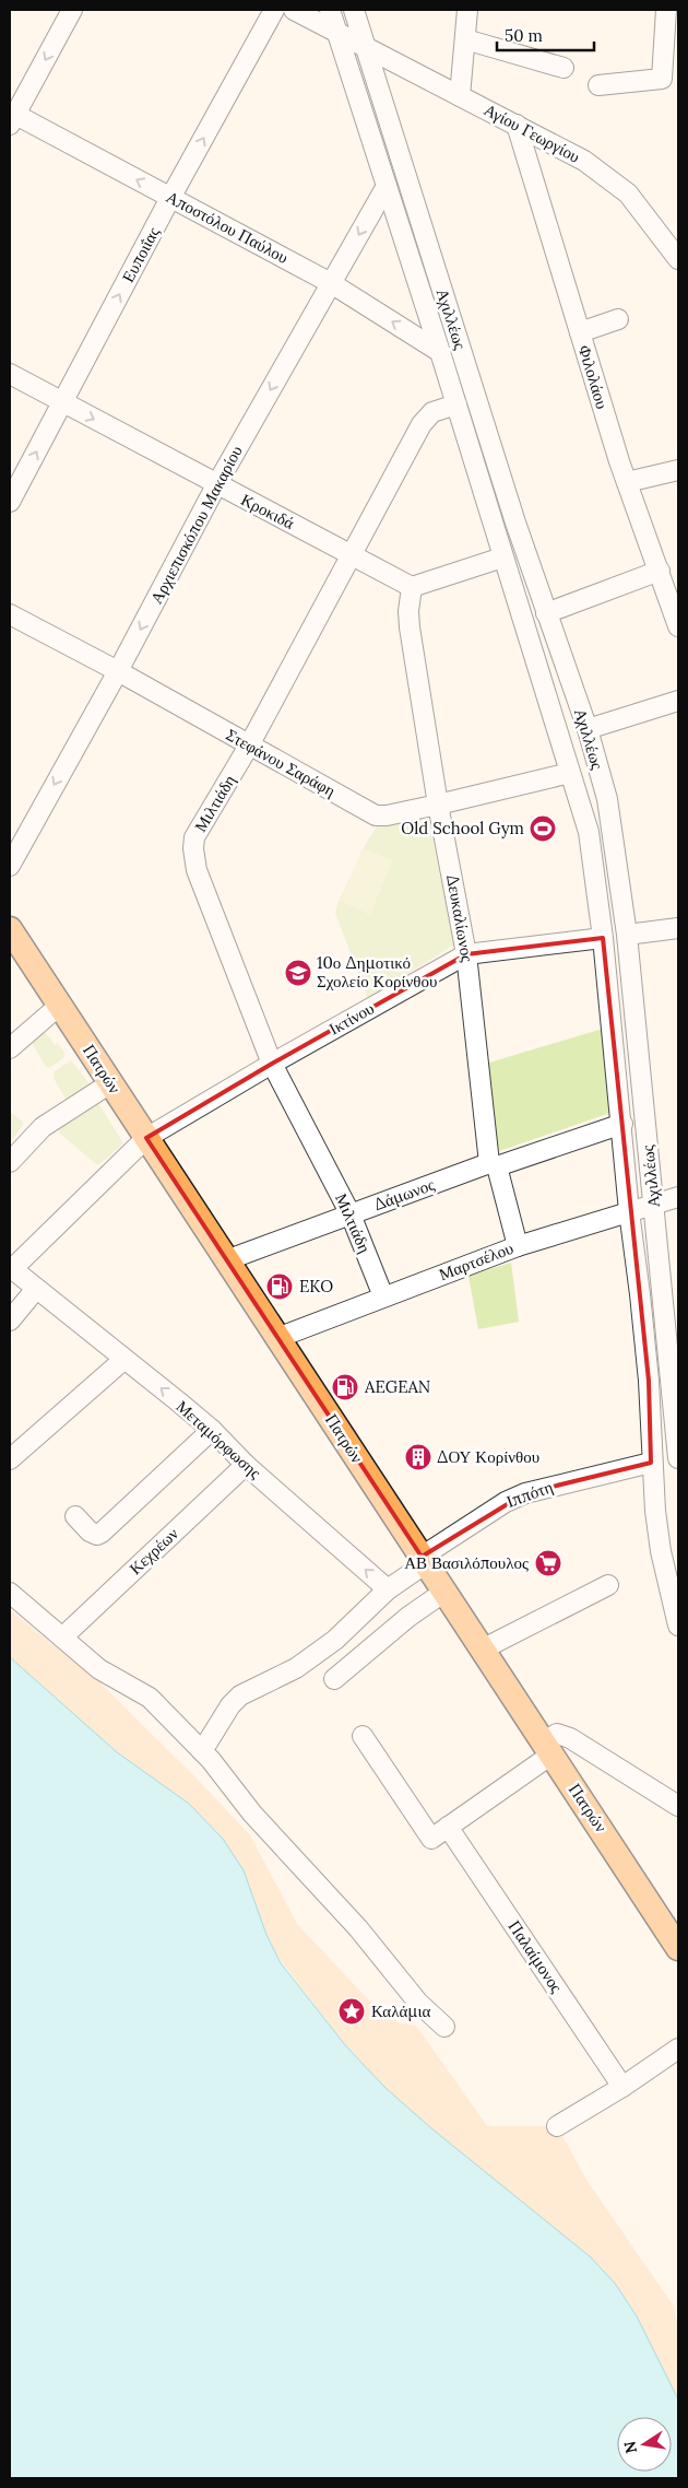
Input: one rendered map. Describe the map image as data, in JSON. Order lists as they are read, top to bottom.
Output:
{
  "streets": {
    "main road": ["Πατρών"],
    "street": [
      "Αγίου Γεωργίου",
      "Αποστόλου Παύλου",
      "Ευποιΐας",
      "Αχιλλέως",
      "Φιλολάου",
      "Κροκιδά",
      "Αρχιεπισκόπου Μακαρίου",
      "Στεφάνου Σαράφη",
      "Μιλτιάδη",
      "Δευκαλίωνος",
      "Ικτίνου",
      "Δάμωνος",
      "Μαρτσέλου",
      "Μεταμόρφωσης",
      "Ιππότη",
      "Κεχρέων",
      "Παλαίμονος"
    ]
  },
  "crossings": [
    ["Αγίου Γεωργίου", "Αχιλλέως"],
    ["Αγίου Γεωργίου", "Φιλολάου"],
    ["Αποστόλου Παύλου", "Ευποιΐας"],
    ["Αποστόλου Παύλου", "Αχιλλέως"],
    ["Αποστόλου Παύλου", "Αρχιεπισκόπου Μακαρίου"],
    ["Ευποιΐας", "Κροκιδά"],
    ["Αχιλλέως", "Αρχιεπισκόπου Μακαρίου"],
    ["Αχιλλέως", "Στεφάνου Σαράφη"],
    ["Αχιλλέως", "Μιλτιάδη"],
    ["Αχιλλέως", "Ικτίνου"],
    ["Αχιλλέως", "Δάμωνος"],
    ["Αχιλλέως", "Μαρτσέλου"],
    ["Αχιλλέως", "Ιππότη"],
    ["Κροκιδά", "Αρχιεπισκόπου Μακαρίου"],
    ["Κροκιδά", "Μιλτιάδη"],
    ["Κροκιδά", "Δευκαλίωνος"],
    ["Αρχιεπισκόπου Μακαρίου", "Στεφάνου Σαράφη"],
    ["Στεφάνου Σαράφη", "Μιλτιάδη"],
    ["Στεφάνου Σαράφη", "Δευκαλίωνος"],
    ["Μιλτιάδη", "Ικτίνου"],
    ["Μιλτιάδη", "Δάμωνος"],
    ["Μιλτιάδη", "Μαρτσέλου"],
    ["Δευκαλίωνος", "Ικτίνου"],
    ["Δευκαλίωνος", "Δάμωνος"],
    ["Δευκαλίωνος", "Μαρτσέλου"],
    ["Ικτίνου", "Πατρών"],
    ["Ικτίνου", "Μεταμόρφωσης"],
    ["Πατρών", "Δάμωνος"],
    ["Πατρών", "Μαρτσέλου"],
    ["Πατρών", "Ιππότη"],
    ["Μεταμόρφωσης", "Κεχρέων"]
  ],
  "one_way": [
    "Αποστόλου Παύλου",
    "Ευποιΐας",
    "Κροκιδά",
    "Αρχιεπισκόπου Μακαρίου",
    "Μεταμόρφωσης"
  ],
  "places": {
    "sports": ["Old School Gym"],
    "school or university": ["10ο Δημοτικό Σχολείο Κορίνθου"],
    "fuel station": ["EKO", "AEGEAN"],
    "building": ["ΔΟΥ Κορίνθου"],
    "supermarket": ["ΑΒ Βασιλόπουλος"],
    "place": ["Καλάμια"]
  },
  "scale_bar": "50 m",
  "north": "left"
}
